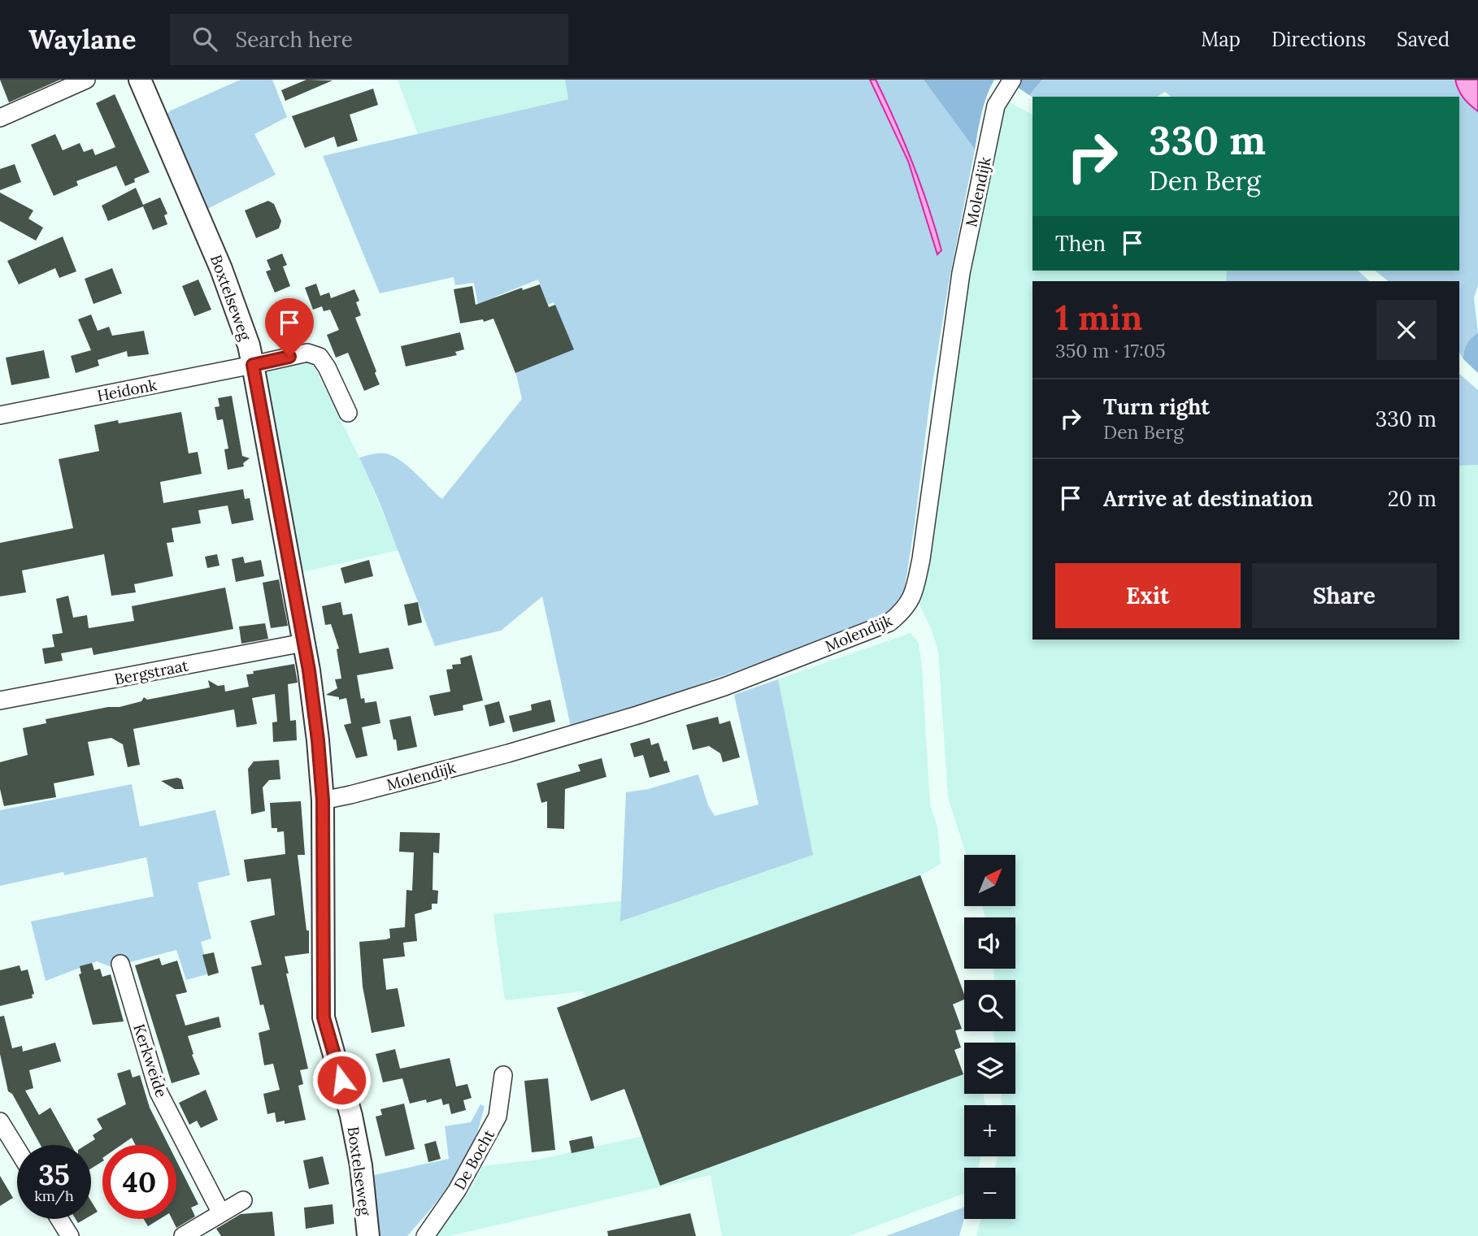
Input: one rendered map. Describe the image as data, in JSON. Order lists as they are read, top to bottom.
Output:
{
  "streets": {
    "street": [
      "Molendijk",
      "Boxtelseweg",
      "Heidonk",
      "Bergstraat",
      "Kerkweide",
      "De Bocht"
    ]
  },
  "crossings": [
    ["Molendijk", "Boxtelseweg"],
    ["Boxtelseweg", "Heidonk"],
    ["Boxtelseweg", "Bergstraat"]
  ],
  "north": "top right",
  "page": {
    "header": "Waylane",
    "search": "Search here",
    "nav": ["Map", "Directions", "Saved"],
    "turn": ["330 m", "Den Berg"],
    "then": "Then",
    "heading": ["1 min", "350 m · 17:05"],
    "list": [
      {
        "name": "Turn right",
        "note": "Den Berg",
        "value": "330 m"
      },
      {
        "name": "Arrive at destination",
        "value": "20 m"
      }
    ],
    "buttons": ["Exit", "Share"],
    "map_buttons": ["+", "−"],
    "speed": "35 km/h",
    "limit": "40"
  }
}
